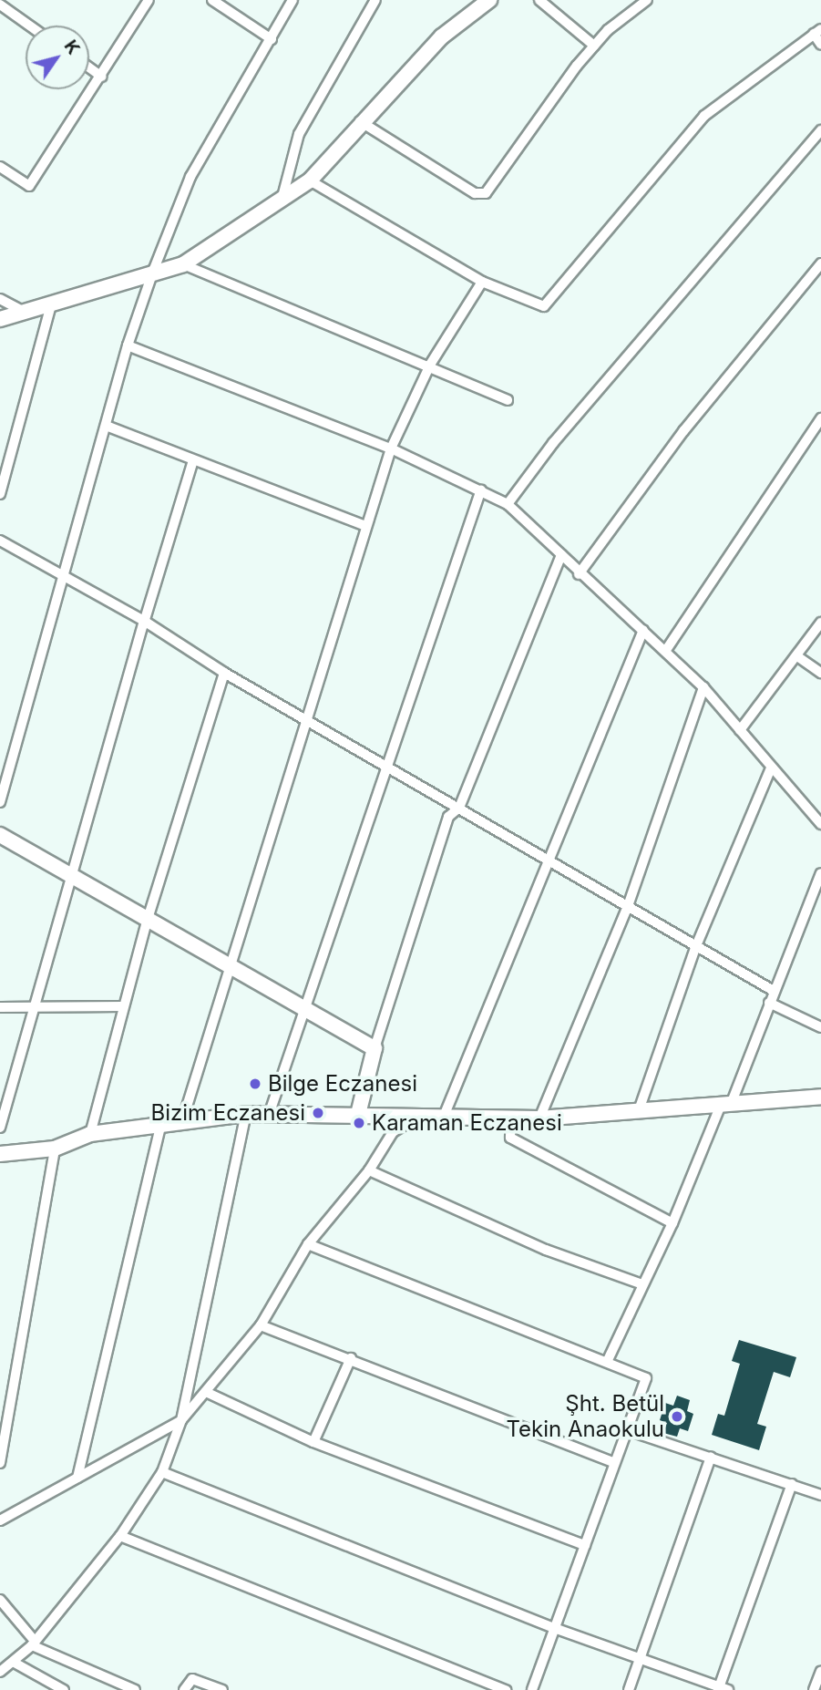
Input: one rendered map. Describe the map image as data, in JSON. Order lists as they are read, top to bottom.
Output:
{
  "places": [
    "Bilge Eczanesi",
    "Bizim Eczanesi",
    "Karaman Eczanesi",
    "Şht. Betül Tekin Anaokulu"
  ],
  "north": "top right"
}
